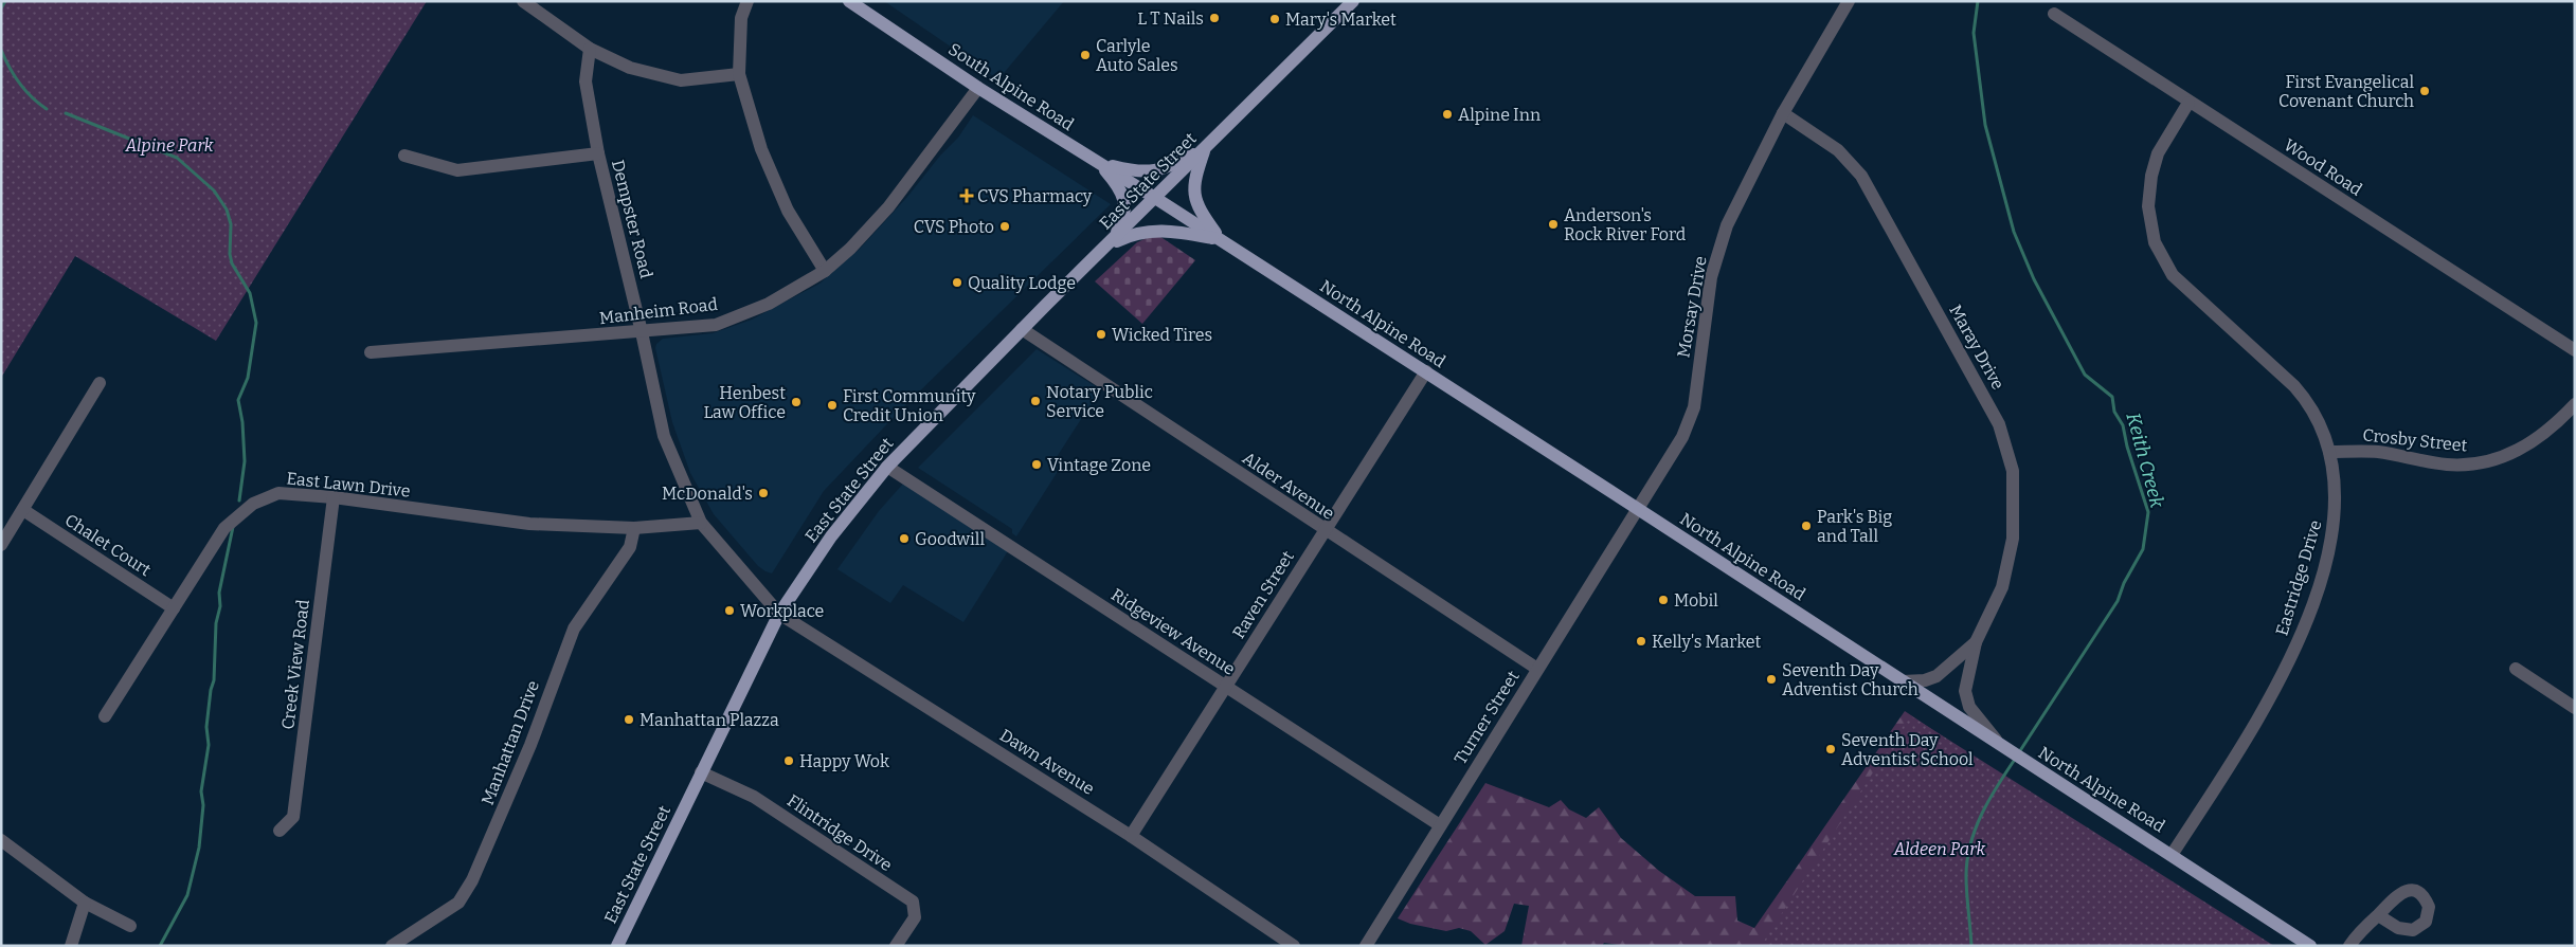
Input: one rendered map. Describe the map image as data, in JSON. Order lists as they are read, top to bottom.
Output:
{
  "streets": {
    "main road": ["South Alpine Road", "East State Street", "North Alpine Road"],
    "street": [
      "Wood Road",
      "Dempster Road",
      "Morsay Drive",
      "Manheim Road",
      "Maray Drive",
      "Crosby Street",
      "East Lawn Drive",
      "Alder Avenue",
      "Chalet Court",
      "Eastridge Drive",
      "Raven Street",
      "Ridgeview Avenue",
      "Creek View Road",
      "Turner Street",
      "Manhattan Drive",
      "Dawn Avenue",
      "Flintridge Drive"
    ]
  },
  "crossings": [
    ["South Alpine Road", "East State Street"],
    ["South Alpine Road", "Manheim Road"],
    ["South Alpine Road", "North Alpine Road"],
    ["Wood Road", "Eastridge Drive"],
    ["East State Street", "Dempster Road"],
    ["East State Street", "North Alpine Road"],
    ["East State Street", "Alder Avenue"],
    ["East State Street", "Ridgeview Avenue"],
    ["East State Street", "Dawn Avenue"],
    ["East State Street", "Flintridge Drive"],
    ["Dempster Road", "Manheim Road"],
    ["Dempster Road", "East Lawn Drive"],
    ["Dempster Road", "Dawn Avenue"],
    ["Morsay Drive", "North Alpine Road"],
    ["Morsay Drive", "Maray Drive"],
    ["Morsay Drive", "Turner Street"],
    ["North Alpine Road", "Eastridge Drive"],
    ["North Alpine Road", "Raven Street"],
    ["North Alpine Road", "Turner Street"],
    ["Crosby Street", "Eastridge Drive"],
    ["East Lawn Drive", "Chalet Court"],
    ["East Lawn Drive", "Creek View Road"],
    ["East Lawn Drive", "Manhattan Drive"],
    ["Alder Avenue", "Raven Street"],
    ["Alder Avenue", "Turner Street"],
    ["Raven Street", "Ridgeview Avenue"],
    ["Raven Street", "Dawn Avenue"],
    ["Ridgeview Avenue", "Turner Street"]
  ],
  "water": ["Keith Creek"],
  "parks": ["Alpine Park", "Aldeen Park"],
  "places": {
    "other": [
      "L T Nails",
      "Mary's Market",
      "Carlyle Auto Sales",
      "First Evangelical Covenant Church",
      "Alpine Inn",
      "Anderson's Rock River Ford",
      "CVS Photo",
      "Quality Lodge",
      "Wicked Tires",
      "Notary Public Service",
      "Henbest Law Office",
      "First Community Credit Union",
      "Vintage Zone",
      "McDonald's",
      "Park's Big and Tall",
      "Goodwill",
      "Mobil",
      "Workplace",
      "Kelly's Market",
      "Seventh Day Adventist Church",
      "Manhattan Plazza",
      "Seventh Day Adventist School",
      "Happy Wok"
    ],
    "health": ["CVS Pharmacy"]
  }
}
